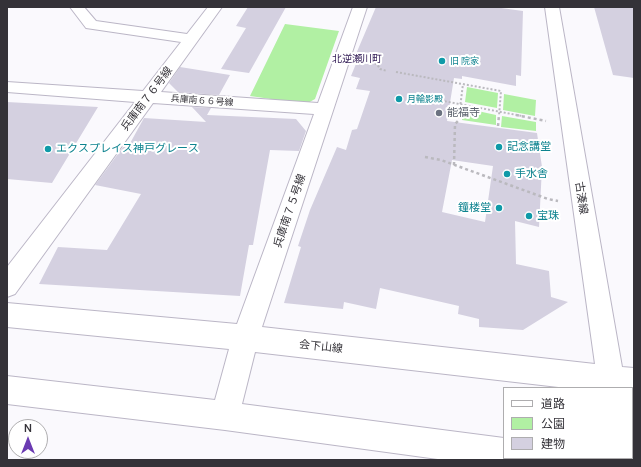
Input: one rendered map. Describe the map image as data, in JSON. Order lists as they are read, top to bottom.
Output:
{
  "streets": {
    "street": [
      "兵庫南７６号線",
      "兵庫南６６号線",
      "古湊線",
      "兵庫南７５号線",
      "会下山線"
    ]
  },
  "crossings": [
    ["兵庫南７６号線", "兵庫南６６号線"],
    ["兵庫南６６号線", "兵庫南７５号線"],
    ["古湊線", "会下山線"],
    ["兵庫南７５号線", "会下山線"]
  ],
  "districts": ["北逆瀬川町"],
  "places": [
    "旧 院家",
    "月輪影殿",
    "能福寺",
    "記念講堂",
    "エクスプレイス神戸グレース",
    "手水舎",
    "鐘楼堂",
    "宝珠"
  ],
  "legend": ["道路", "公園", "建物"],
  "north": "top"
}
